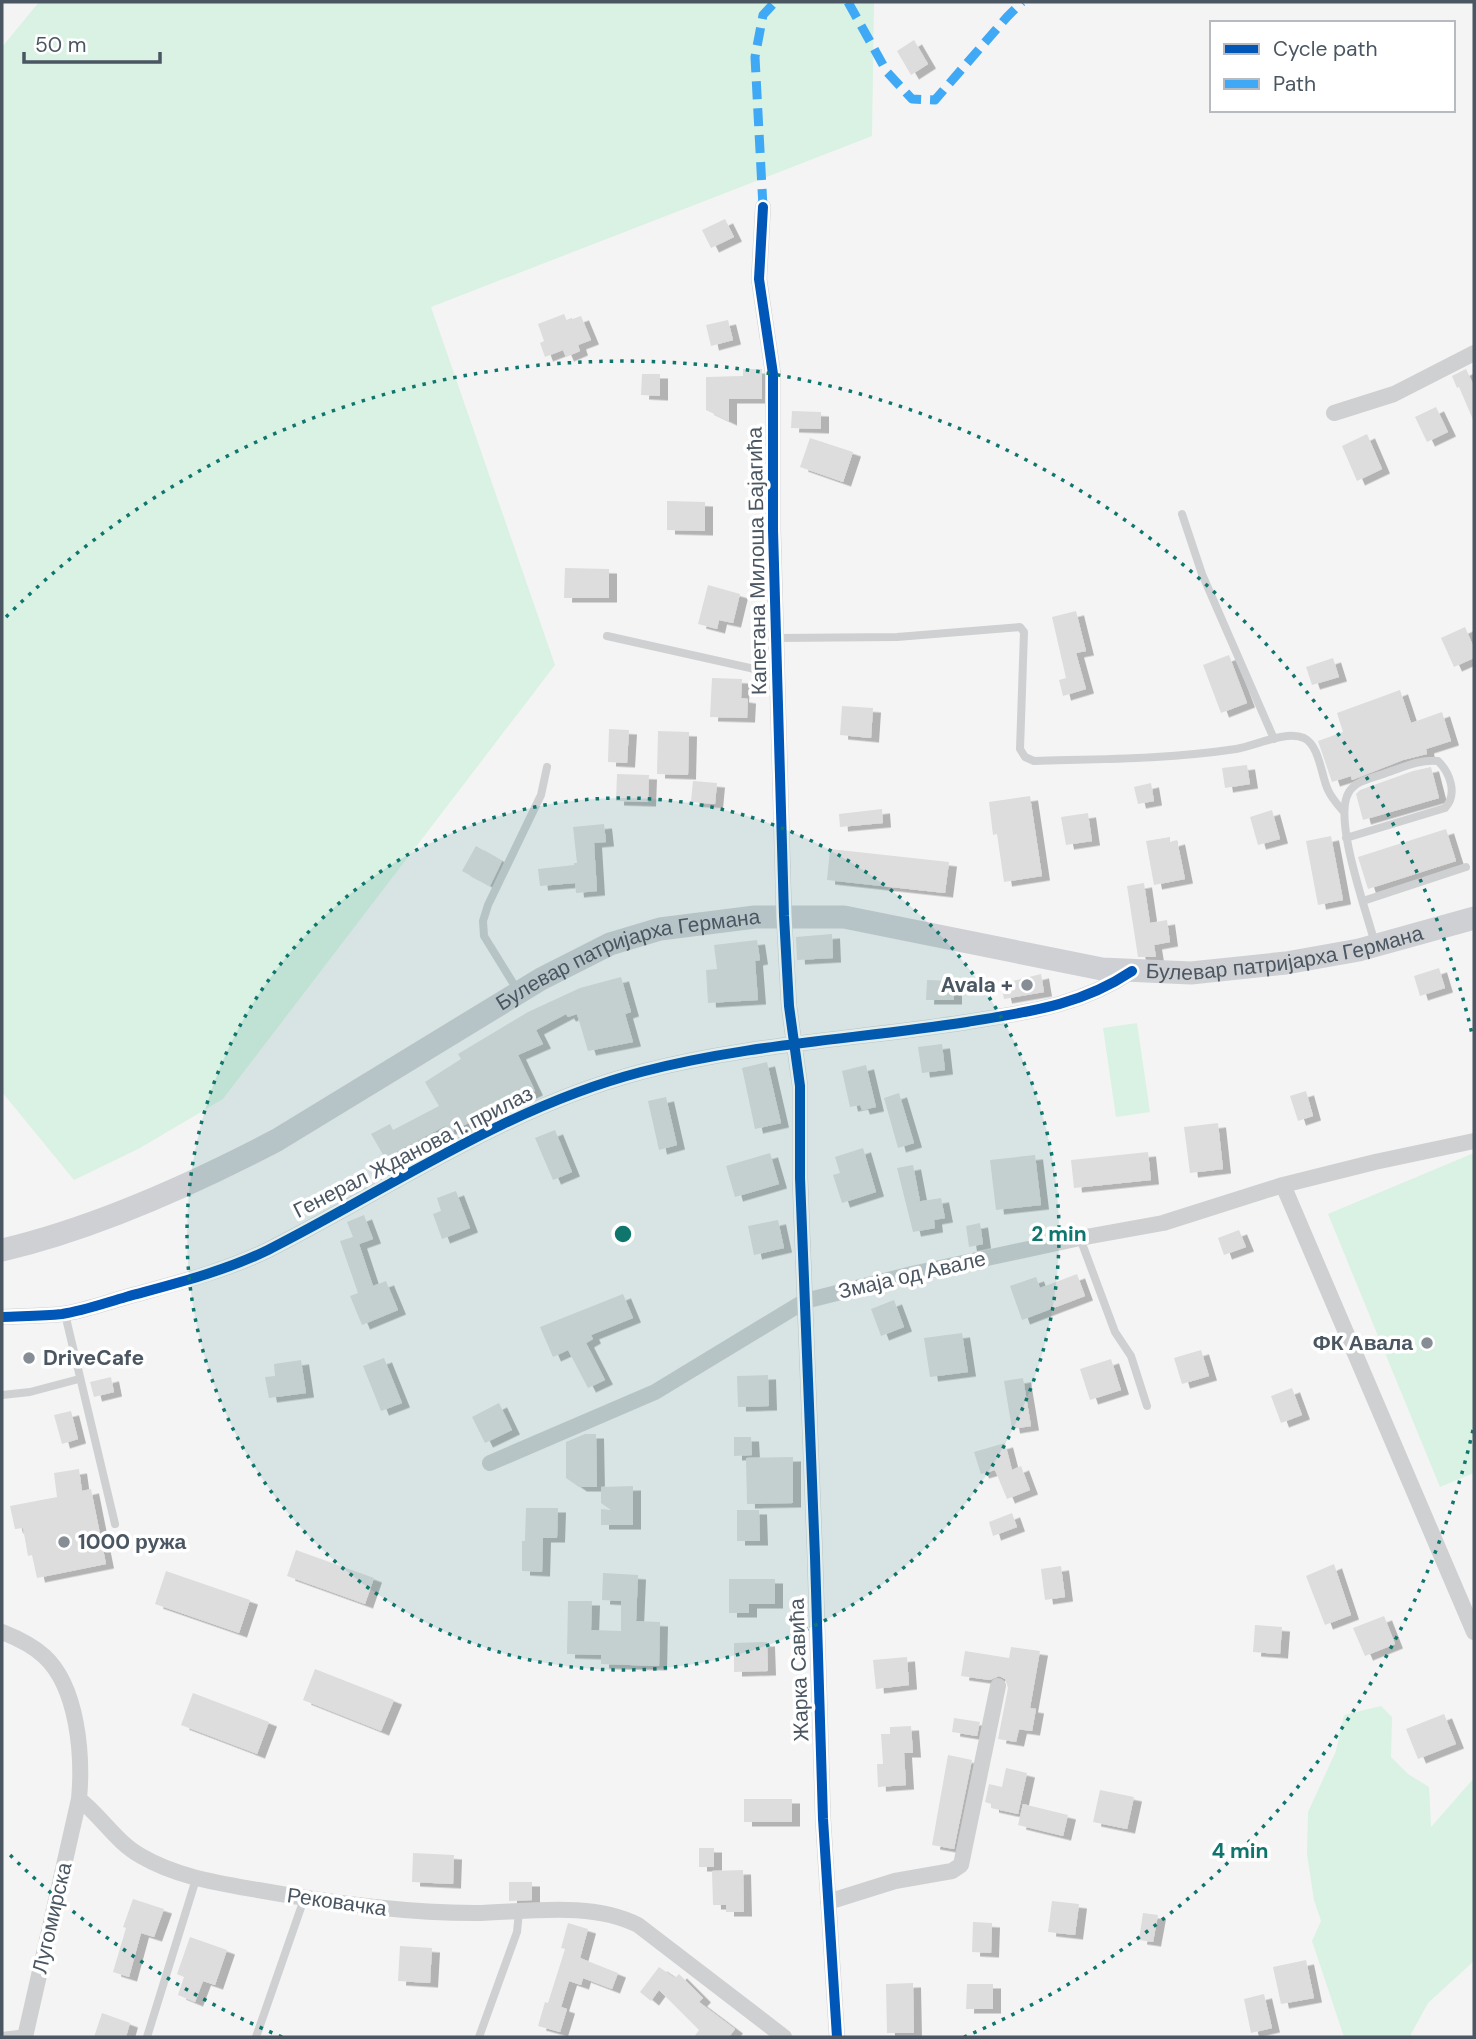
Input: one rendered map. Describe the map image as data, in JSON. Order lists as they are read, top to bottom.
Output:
{
  "streets": {
    "main road": ["Булевар патријарха Германа"],
    "street": [
      "Капетана Милоша Бајагића",
      "Генерал Жданова 1. прилаз",
      "Змаја од Авале",
      "Жарка Савића",
      "Рековачка",
      "Лугомирска"
    ]
  },
  "crossings": [
    ["Капетана Милоша Бајагића", "Булевар патријарха Германа"],
    ["Капетана Милоша Бајагића", "Генерал Жданова 1. прилаз"],
    ["Капетана Милоша Бајагића", "Жарка Савића"],
    ["Булевар патријарха Германа", "Генерал Жданова 1. прилаз"],
    ["Генерал Жданова 1. прилаз", "Жарка Савића"],
    ["Змаја од Авале", "Жарка Савића"],
    ["Рековачка", "Лугомирска"]
  ],
  "places": [
    "Avala +",
    "ФК Авала",
    "DriveCafe",
    "1000 ружа"
  ],
  "legend": ["Cycle path", "Path"],
  "scale_bar": "50 m",
  "rings": ["2 min", "4 min"]
}
